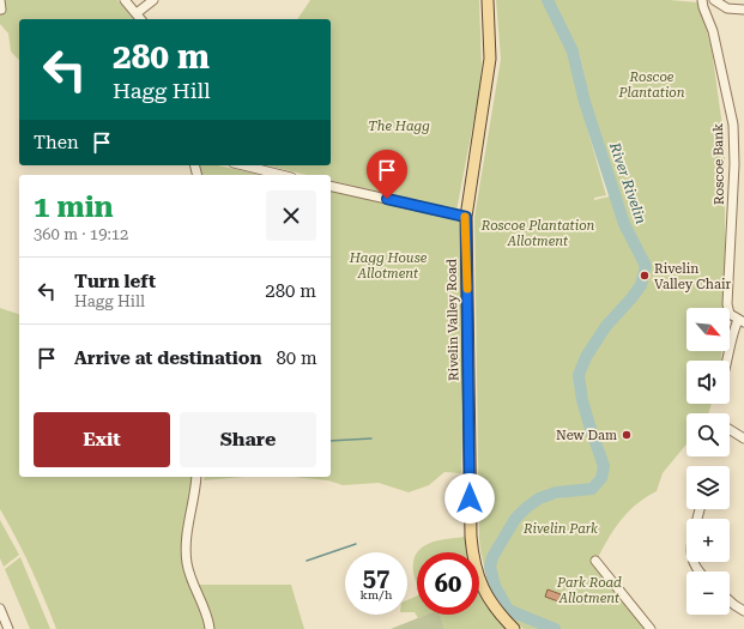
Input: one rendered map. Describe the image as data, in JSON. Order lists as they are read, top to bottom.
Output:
{
  "streets": {
    "main road": ["Rivelin Valley Road"],
    "street": ["Roscoe Bank"]
  },
  "water": ["River Rivelin"],
  "parks": [
    "Roscoe Plantation",
    "The Hagg",
    "Roscoe Plantation Allotment",
    "Hagg House Allotment",
    "Rivelin Park",
    "Park Road Allotment"
  ],
  "places": ["Rivelin Valley Chair", "New Dam"],
  "north": "bottom right",
  "page": {
    "turn": ["280 m", "Hagg Hill"],
    "then": "Then",
    "heading": ["1 min", "360 m · 19:12"],
    "list": [
      {
        "name": "Turn left",
        "note": "Hagg Hill",
        "value": "280 m"
      },
      {
        "name": "Arrive at destination",
        "value": "80 m"
      }
    ],
    "map_buttons": ["+", "−"],
    "buttons": ["Exit", "Share"],
    "speed": "57 km/h",
    "limit": "60"
  }
}
